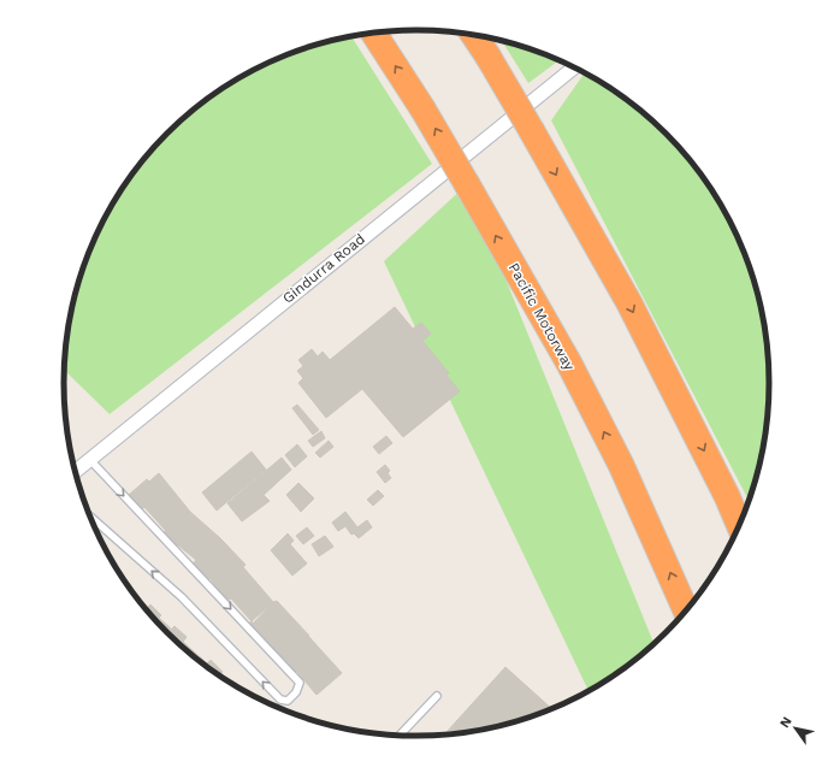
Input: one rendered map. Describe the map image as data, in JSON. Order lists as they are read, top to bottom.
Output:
{
  "streets": {
    "highway": ["Pacific Motorway"],
    "street": ["Gindurra Road"]
  },
  "north": "top left"
}
